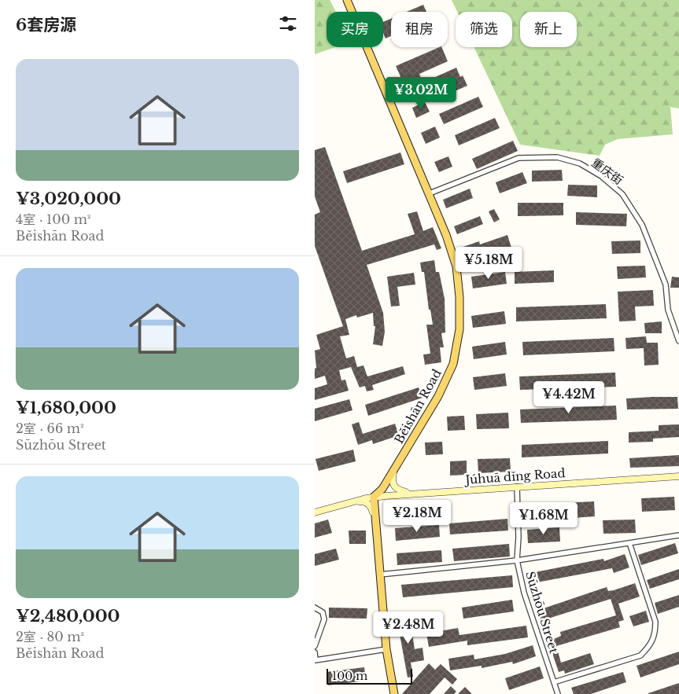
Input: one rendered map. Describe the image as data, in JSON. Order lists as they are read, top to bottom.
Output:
{
  "streets": {
    "main road": ["Běishān Road"],
    "street": ["重庆街", "Júhuā dǐng Road", "Sūzhōu Street"]
  },
  "crossings": [
    ["重庆街", "Běishān Road"],
    ["Běishān Road", "Júhuā dǐng Road"],
    ["Júhuā dǐng Road", "Sūzhōu Street"]
  ],
  "scale_bar": "100 m",
  "page": {
    "heading": "6套房源",
    "chip": [
      "买房",
      "租房",
      "筛选",
      "新上"
    ],
    "list": [
      {
        "name": "¥3,020,000",
        "note": "4室 · 100 m² · Běishān Road"
      },
      {
        "name": "¥1,680,000",
        "note": "2室 · 66 m² · Sūzhōu Street"
      },
      {
        "name": "¥2,480,000",
        "note": "2室 · 80 m² · Běishān Road"
      }
    ],
    "price": [
      "¥3.02M",
      "¥5.18M",
      "¥4.42M",
      "¥2.18M",
      "¥1.68M",
      "¥2.48M"
    ],
    "scale": "100 m"
  }
}
